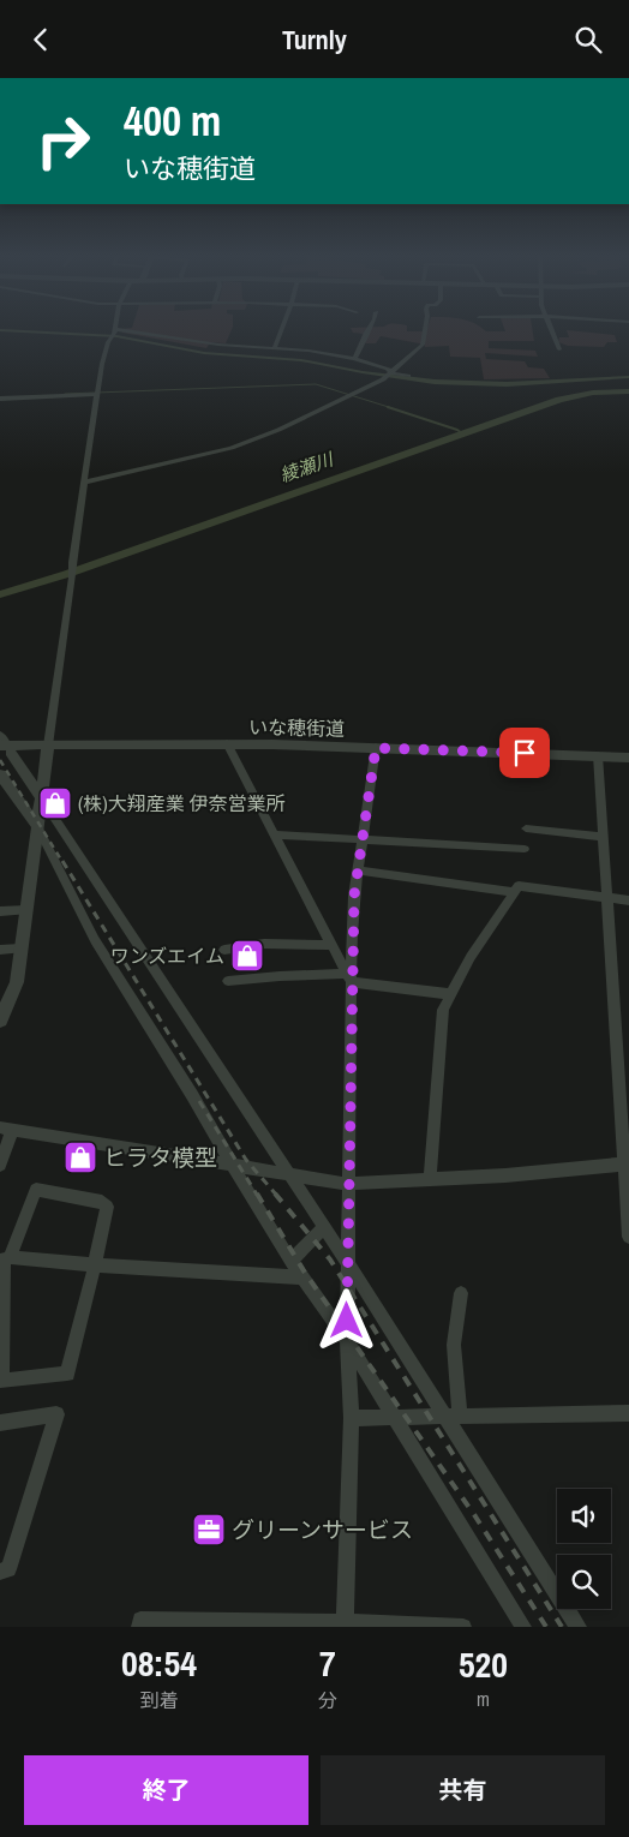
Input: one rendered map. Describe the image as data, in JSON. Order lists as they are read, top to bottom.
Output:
{
  "streets": {
    "street": ["いな穂街道"]
  },
  "water": ["綾瀬川"],
  "places": {
    "shop": ["(株)大翔産業 伊奈営業所", "ワンズエイム", "ヒラタ模型"],
    "office": ["グリーンサービス"]
  },
  "page": {
    "header": "Turnly",
    "turn": ["400 m", "いな穂街道"],
    "eta": [
      "08:54",
      "到着",
      "7",
      "分",
      "520",
      "m"
    ],
    "buttons": ["終了", "共有"]
  }
}
